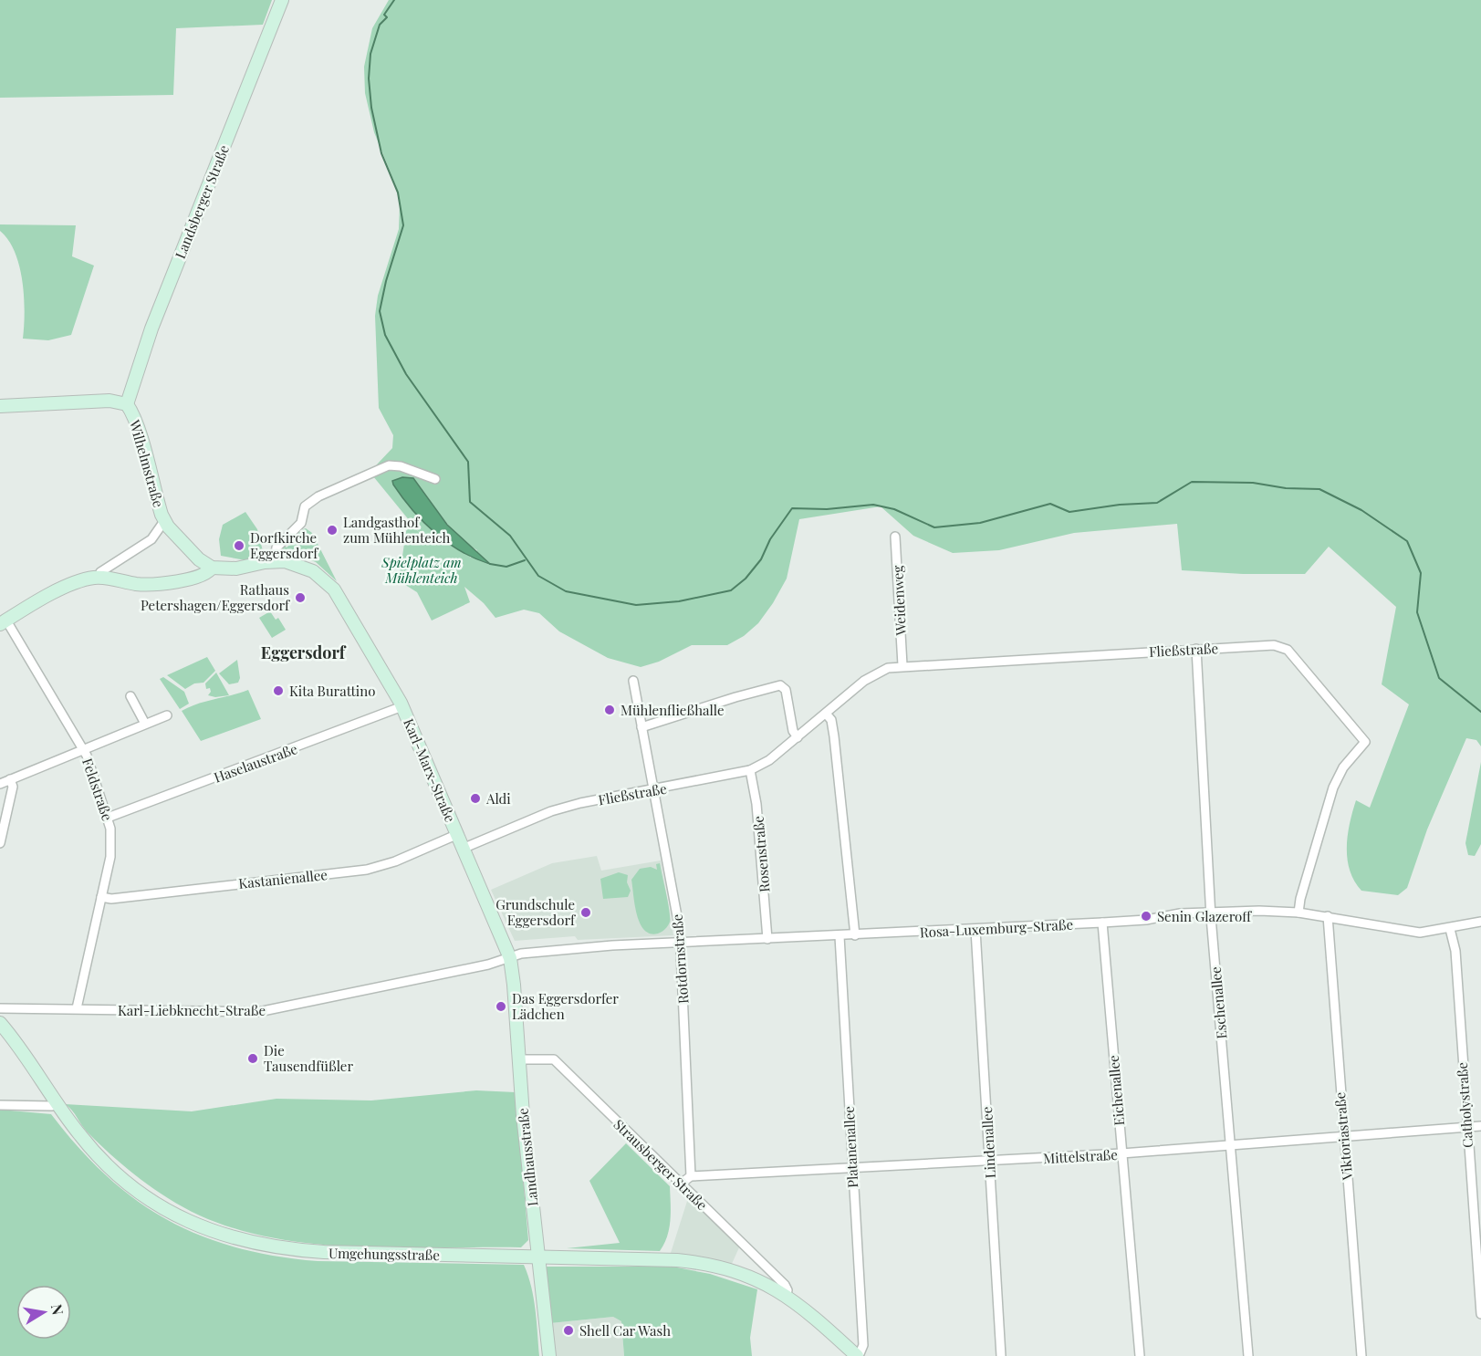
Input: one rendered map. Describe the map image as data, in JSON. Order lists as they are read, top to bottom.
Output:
{
  "streets": {
    "main road": [
      "Landsberger Straße",
      "Wilhelmstraße",
      "Karl-Marx-Straße",
      "Landhausstraße",
      "Strausberger Straße",
      "Umgehungsstraße"
    ],
    "street": [
      "Weidenweg",
      "Fließstraße",
      "Haselaustraße",
      "Feldstraße",
      "Rosenstraße",
      "Kastanienallee",
      "Rosa-Luxemburg-Straße",
      "Rotdornstraße",
      "Eschenallee",
      "Karl-Liebknecht-Straße",
      "Eichenallee",
      "Catholystraße",
      "Viktoriastraße",
      "Lindenallee",
      "Platanenallee",
      "Mittelstraße"
    ]
  },
  "crossings": [
    ["Landsberger Straße", "Wilhelmstraße"],
    ["Weidenweg", "Fließstraße"],
    ["Fließstraße", "Karl-Marx-Straße"],
    ["Fließstraße", "Rosenstraße"],
    ["Fließstraße", "Rosa-Luxemburg-Straße"],
    ["Fließstraße", "Rotdornstraße"],
    ["Fließstraße", "Eschenallee"],
    ["Haselaustraße", "Karl-Marx-Straße"],
    ["Haselaustraße", "Feldstraße"],
    ["Karl-Marx-Straße", "Kastanienallee"],
    ["Karl-Marx-Straße", "Rosa-Luxemburg-Straße"],
    ["Karl-Marx-Straße", "Karl-Liebknecht-Straße"],
    ["Karl-Marx-Straße", "Landhausstraße"],
    ["Feldstraße", "Kastanienallee"],
    ["Feldstraße", "Karl-Liebknecht-Straße"],
    ["Rosenstraße", "Rosa-Luxemburg-Straße"],
    ["Rosa-Luxemburg-Straße", "Rotdornstraße"],
    ["Rosa-Luxemburg-Straße", "Eschenallee"],
    ["Rosa-Luxemburg-Straße", "Karl-Liebknecht-Straße"],
    ["Rosa-Luxemburg-Straße", "Eichenallee"],
    ["Rosa-Luxemburg-Straße", "Catholystraße"],
    ["Rosa-Luxemburg-Straße", "Viktoriastraße"],
    ["Rosa-Luxemburg-Straße", "Lindenallee"],
    ["Rosa-Luxemburg-Straße", "Platanenallee"],
    ["Rosa-Luxemburg-Straße", "Landhausstraße"],
    ["Rotdornstraße", "Mittelstraße"],
    ["Eschenallee", "Mittelstraße"],
    ["Karl-Liebknecht-Straße", "Landhausstraße"],
    ["Eichenallee", "Mittelstraße"],
    ["Catholystraße", "Mittelstraße"],
    ["Viktoriastraße", "Mittelstraße"],
    ["Lindenallee", "Mittelstraße"],
    ["Platanenallee", "Mittelstraße"],
    ["Platanenallee", "Strausberger Straße"],
    ["Landhausstraße", "Strausberger Straße"],
    ["Landhausstraße", "Umgehungsstraße"],
    ["Strausberger Straße", "Umgehungsstraße"]
  ],
  "districts": ["Eggersdorf"],
  "parks": ["Spielplatz am Mühlenteich"],
  "places": [
    "Landgasthof zum Mühlenteich",
    "Dorfkirche Eggersdorf",
    "Rathaus Petershagen/Eggersdorf",
    "Kita Burattino",
    "Mühlenfließhalle",
    "Aldi",
    "Grundschule Eggersdorf",
    "Senin Glazeroff",
    "Das Eggersdorfer Lädchen",
    "Die Tausendfüßler",
    "Shell Car Wash"
  ],
  "north": "right"
}
